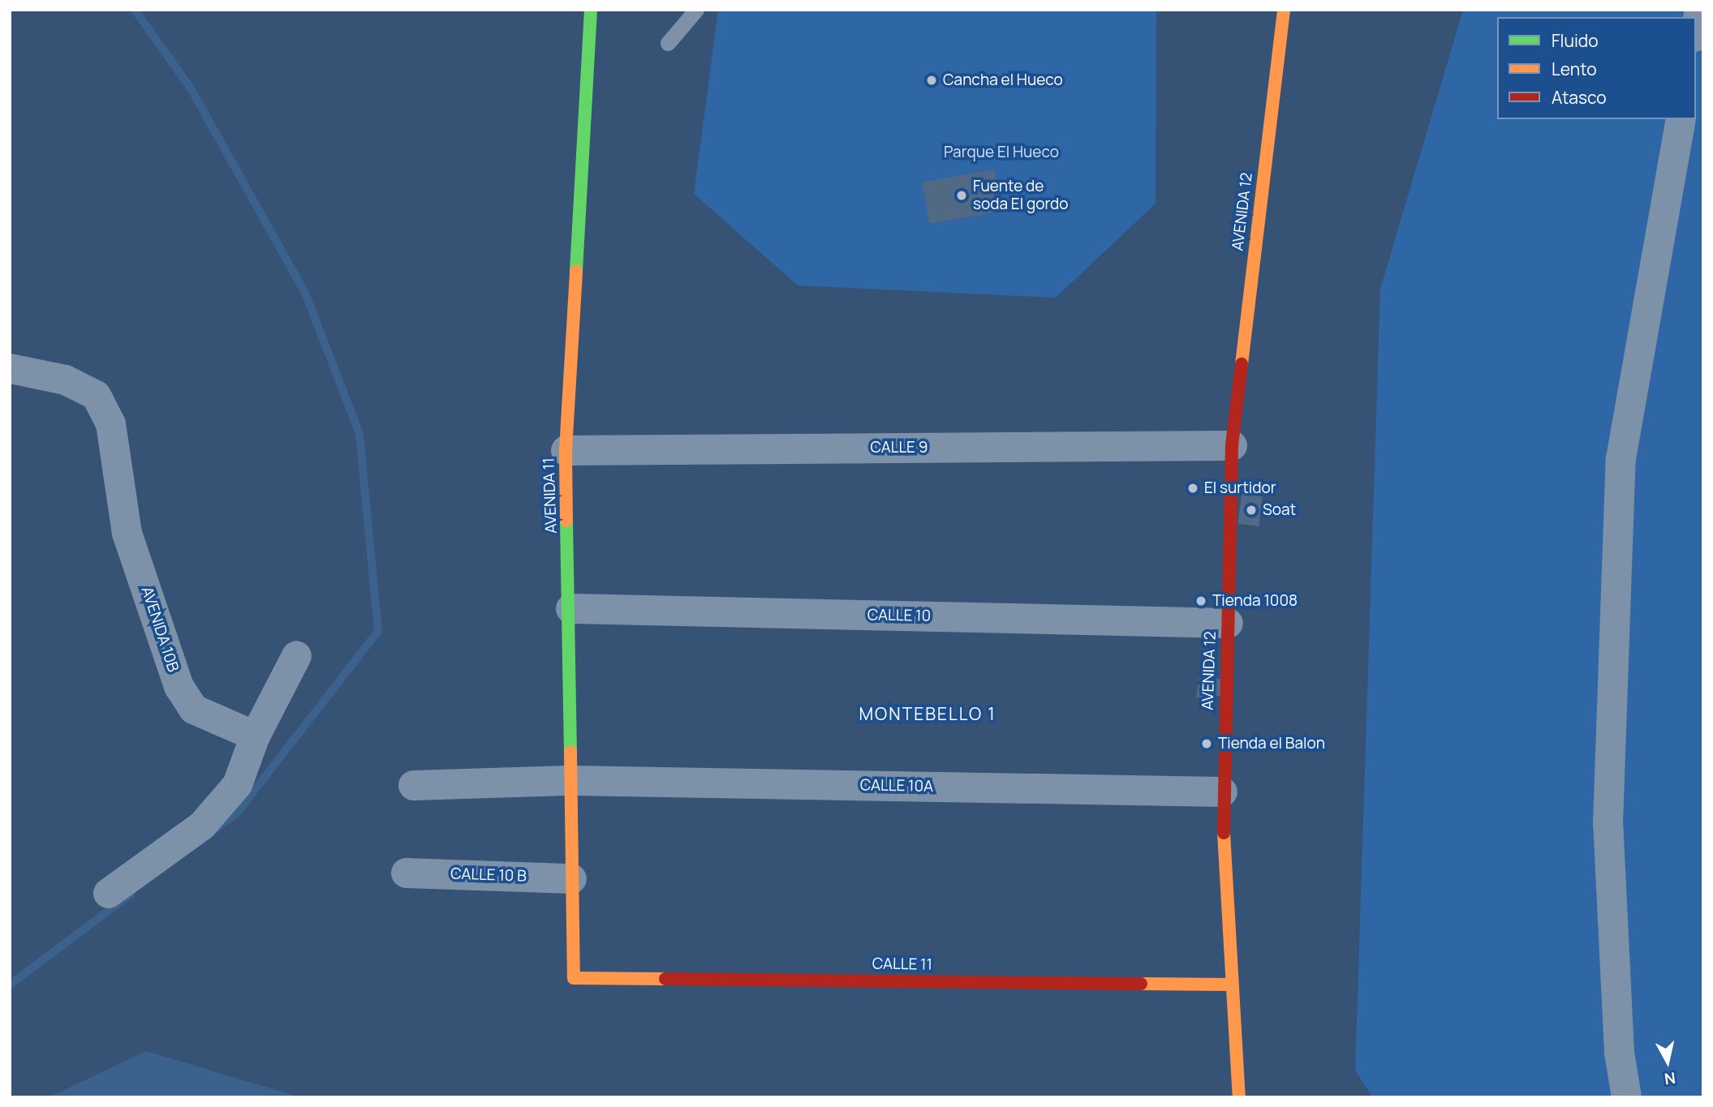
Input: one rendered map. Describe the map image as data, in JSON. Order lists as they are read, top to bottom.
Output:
{
  "streets": {
    "street": [
      "AVENIDA 12",
      "CALLE 9",
      "AVENIDA 11",
      "CALLE 10",
      "AVENIDA 10B",
      "CALLE 10A",
      "CALLE 10 B",
      "CALLE 11"
    ]
  },
  "crossings": [
    ["AVENIDA 12", "CALLE 9"],
    ["AVENIDA 12", "CALLE 10"],
    ["AVENIDA 12", "CALLE 10A"],
    ["AVENIDA 12", "CALLE 11"],
    ["CALLE 9", "AVENIDA 11"],
    ["AVENIDA 11", "CALLE 10"],
    ["AVENIDA 11", "CALLE 10A"],
    ["AVENIDA 11", "CALLE 10 B"],
    ["AVENIDA 11", "CALLE 11"]
  ],
  "districts": ["MONTEBELLO 1"],
  "parks": ["Parque El Hueco"],
  "places": [
    "Cancha el Hueco",
    "Fuente de soda El gordo",
    "El surtidor",
    "Soat",
    "Tienda 1008",
    "Tienda el Balon"
  ],
  "legend": ["Fluido", "Lento", "Atasco"],
  "north": "bottom"
}
